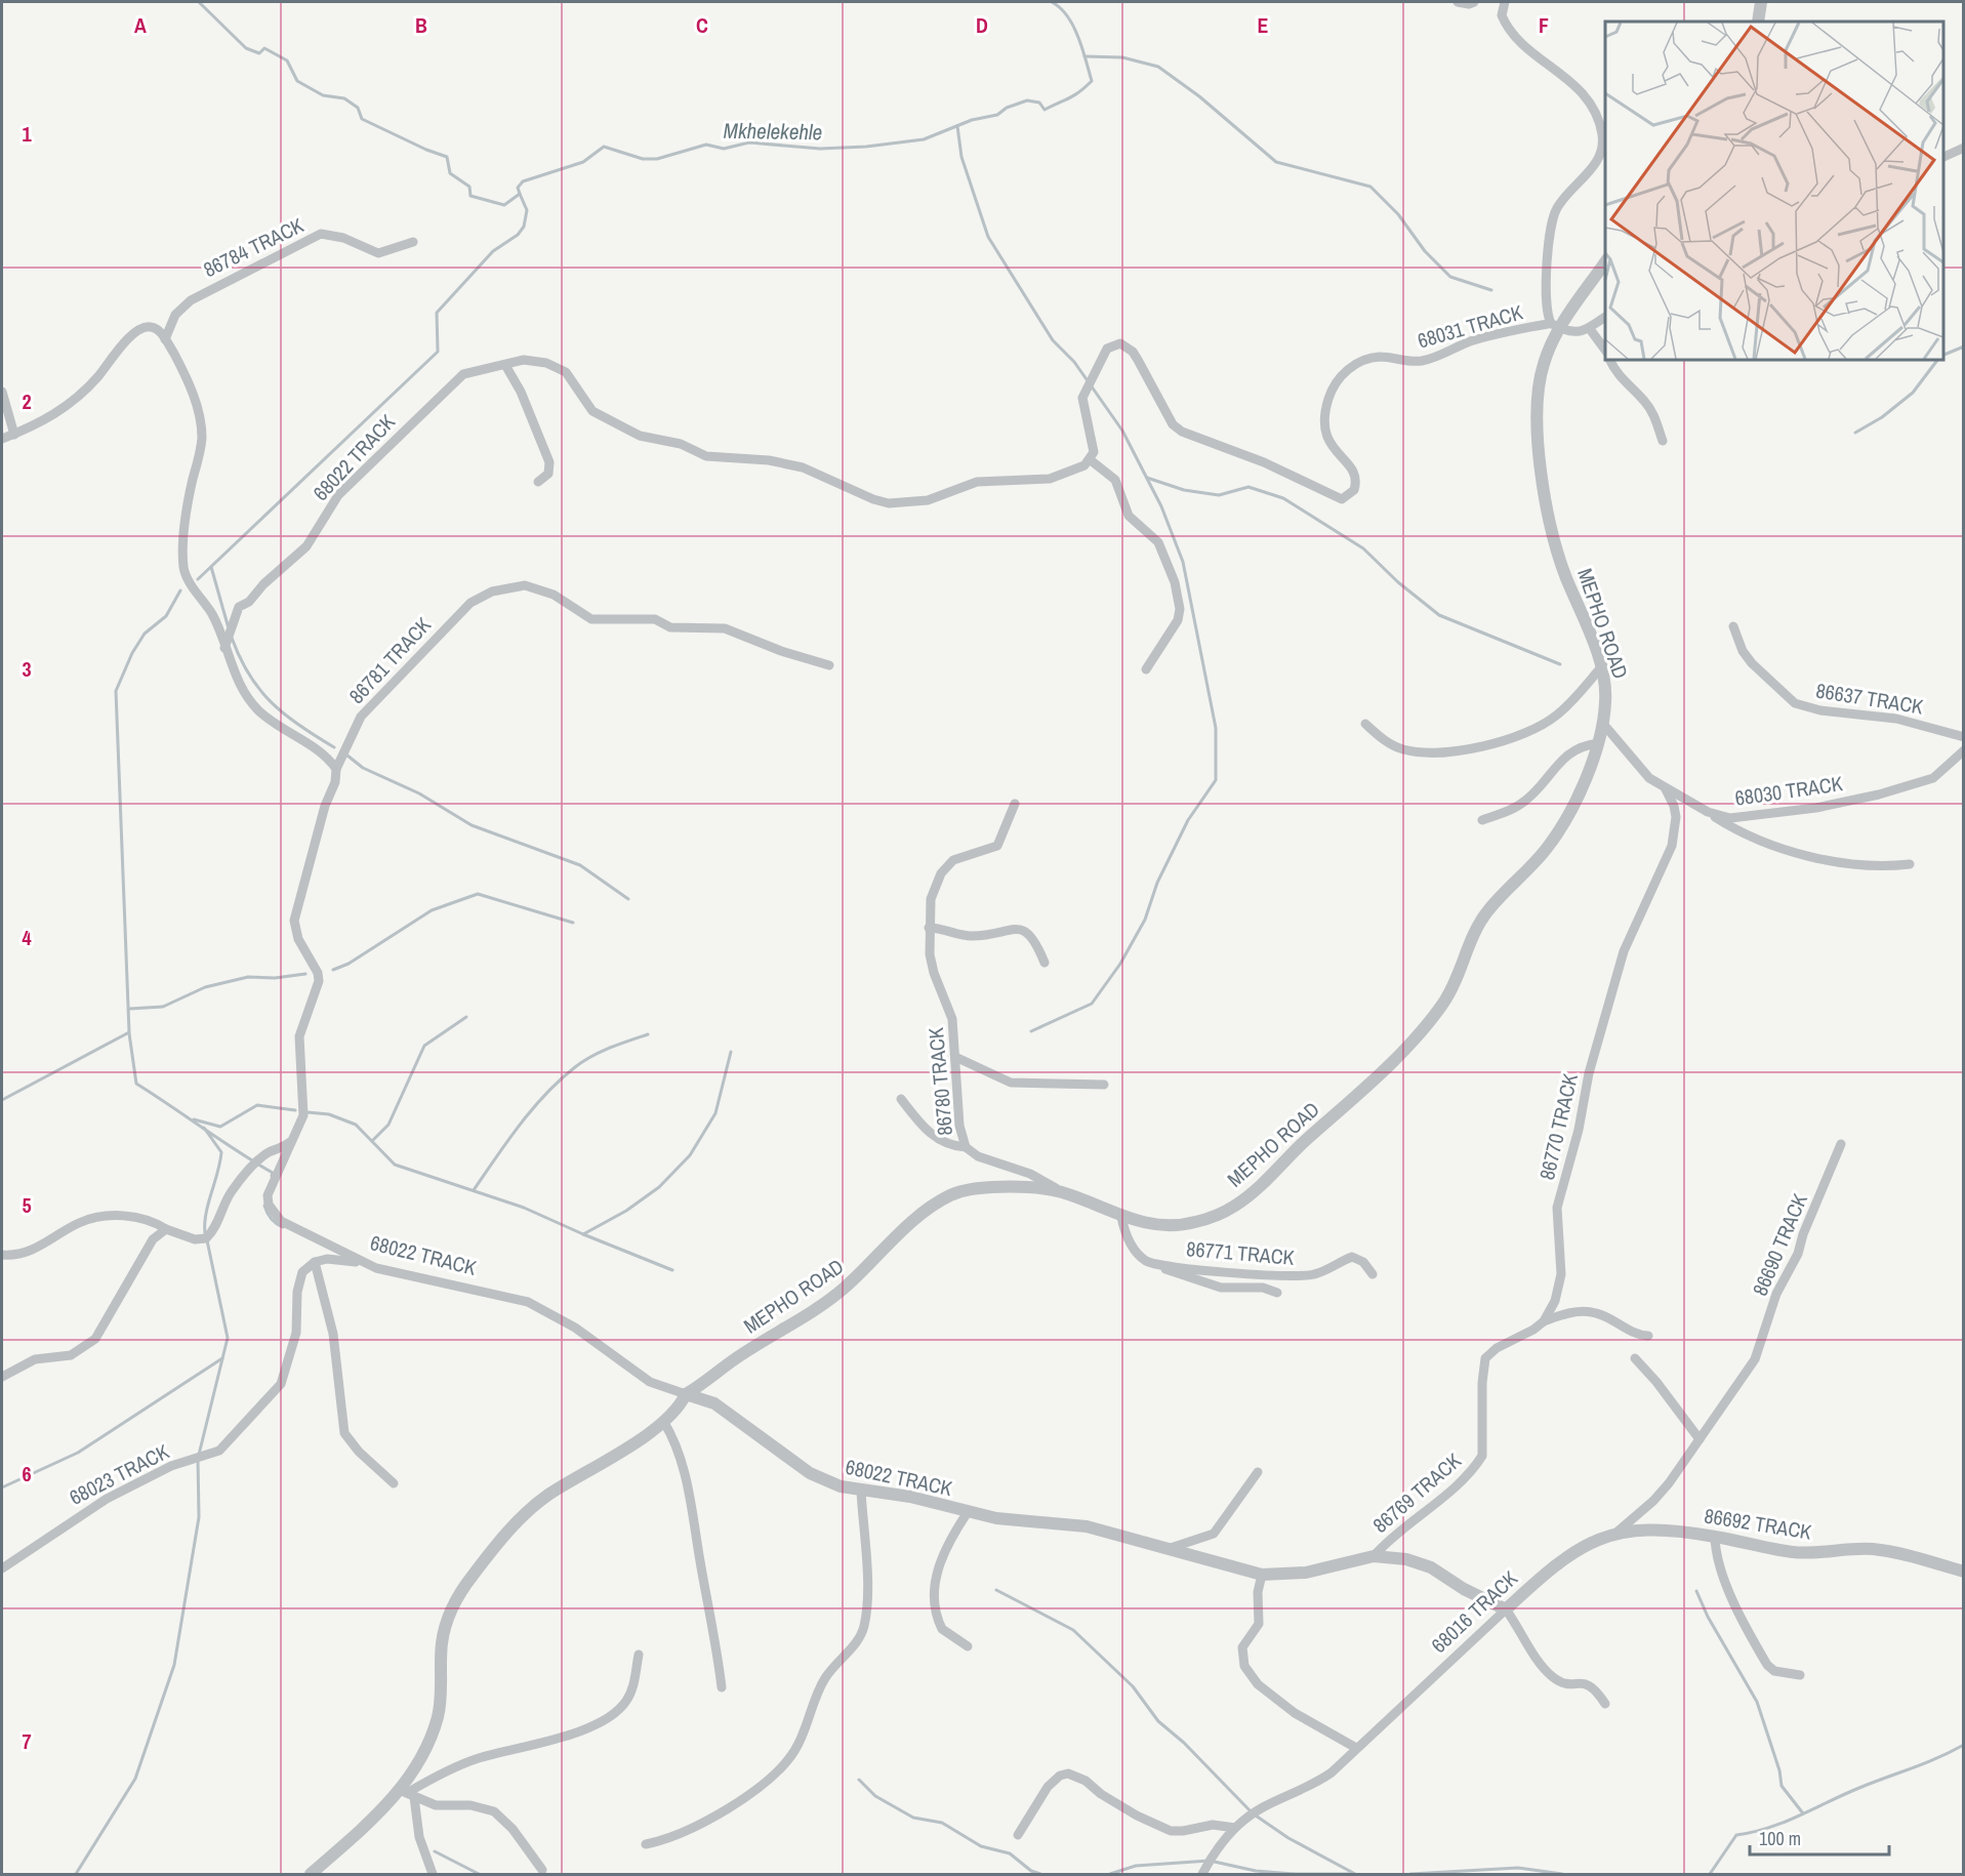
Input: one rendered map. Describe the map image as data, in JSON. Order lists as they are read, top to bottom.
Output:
{
  "streets": {
    "street": [
      "86784 TRACK",
      "68031 TRACK",
      "68022 TRACK",
      "MEPHO ROAD",
      "86781 TRACK",
      "86637 TRACK",
      "68030 TRACK",
      "86780 TRACK",
      "86770 TRACK",
      "86690 TRACK",
      "86771 TRACK",
      "68023 TRACK",
      "86769 TRACK",
      "86692 TRACK",
      "68016 TRACK"
    ]
  },
  "crossings": [
    ["68031 TRACK", "MEPHO ROAD"],
    ["68022 TRACK", "MEPHO ROAD"],
    ["68022 TRACK", "86781 TRACK"],
    ["68022 TRACK", "86769 TRACK"],
    ["68022 TRACK", "68016 TRACK"],
    ["MEPHO ROAD", "68030 TRACK"],
    ["MEPHO ROAD", "86780 TRACK"],
    ["68030 TRACK", "86770 TRACK"],
    ["86770 TRACK", "86769 TRACK"],
    ["86690 TRACK", "68016 TRACK"],
    ["86692 TRACK", "68016 TRACK"]
  ],
  "water": ["Mkhelekehle"],
  "scale_bar": "100 m",
  "grid": {
    "columns": [
      "A",
      "B",
      "C",
      "D",
      "E",
      "F"
    ],
    "rows": [
      "1",
      "2",
      "3",
      "4",
      "5",
      "6",
      "7"
    ]
  }
}
